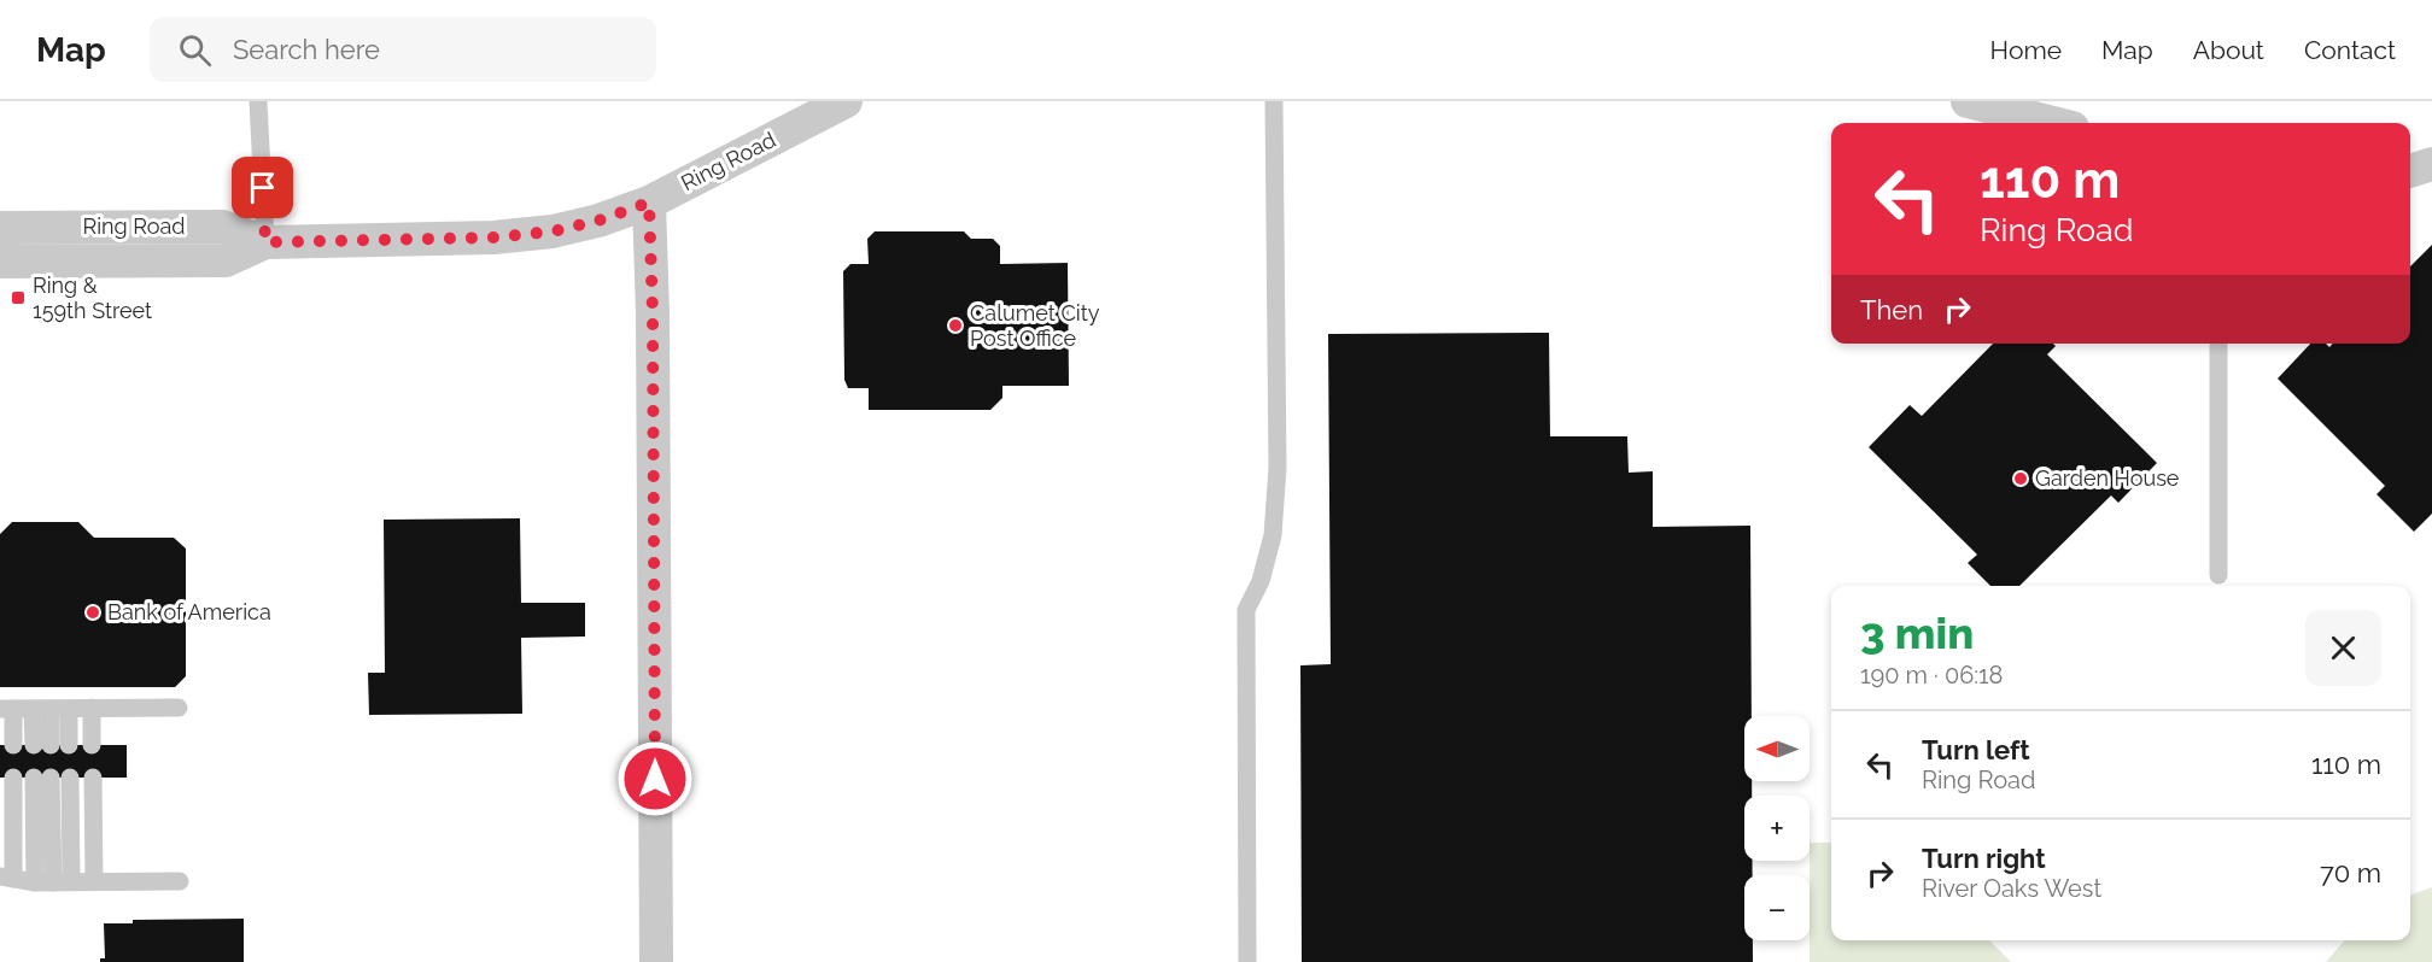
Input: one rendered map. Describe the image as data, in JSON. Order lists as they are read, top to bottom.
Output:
{
  "streets": {
    "street": ["Ring Road"]
  },
  "places": {
    "transit": ["Ring & 159th Street"],
    "other": ["Calumet City Post Office", "Garden House", "Bank of America"]
  },
  "north": "left",
  "page": {
    "header": "Map",
    "search": "Search here",
    "nav": [
      "Home",
      "Map",
      "About",
      "Contact"
    ],
    "turn": ["110 m", "Ring Road"],
    "then": "Then",
    "heading": ["3 min", "190 m · 06:18"],
    "list": [
      {
        "name": "Turn left",
        "note": "Ring Road",
        "value": "110 m"
      },
      {
        "name": "Turn right",
        "note": "River Oaks West",
        "value": "70 m"
      }
    ],
    "map_buttons": ["+", "−"]
  }
}
